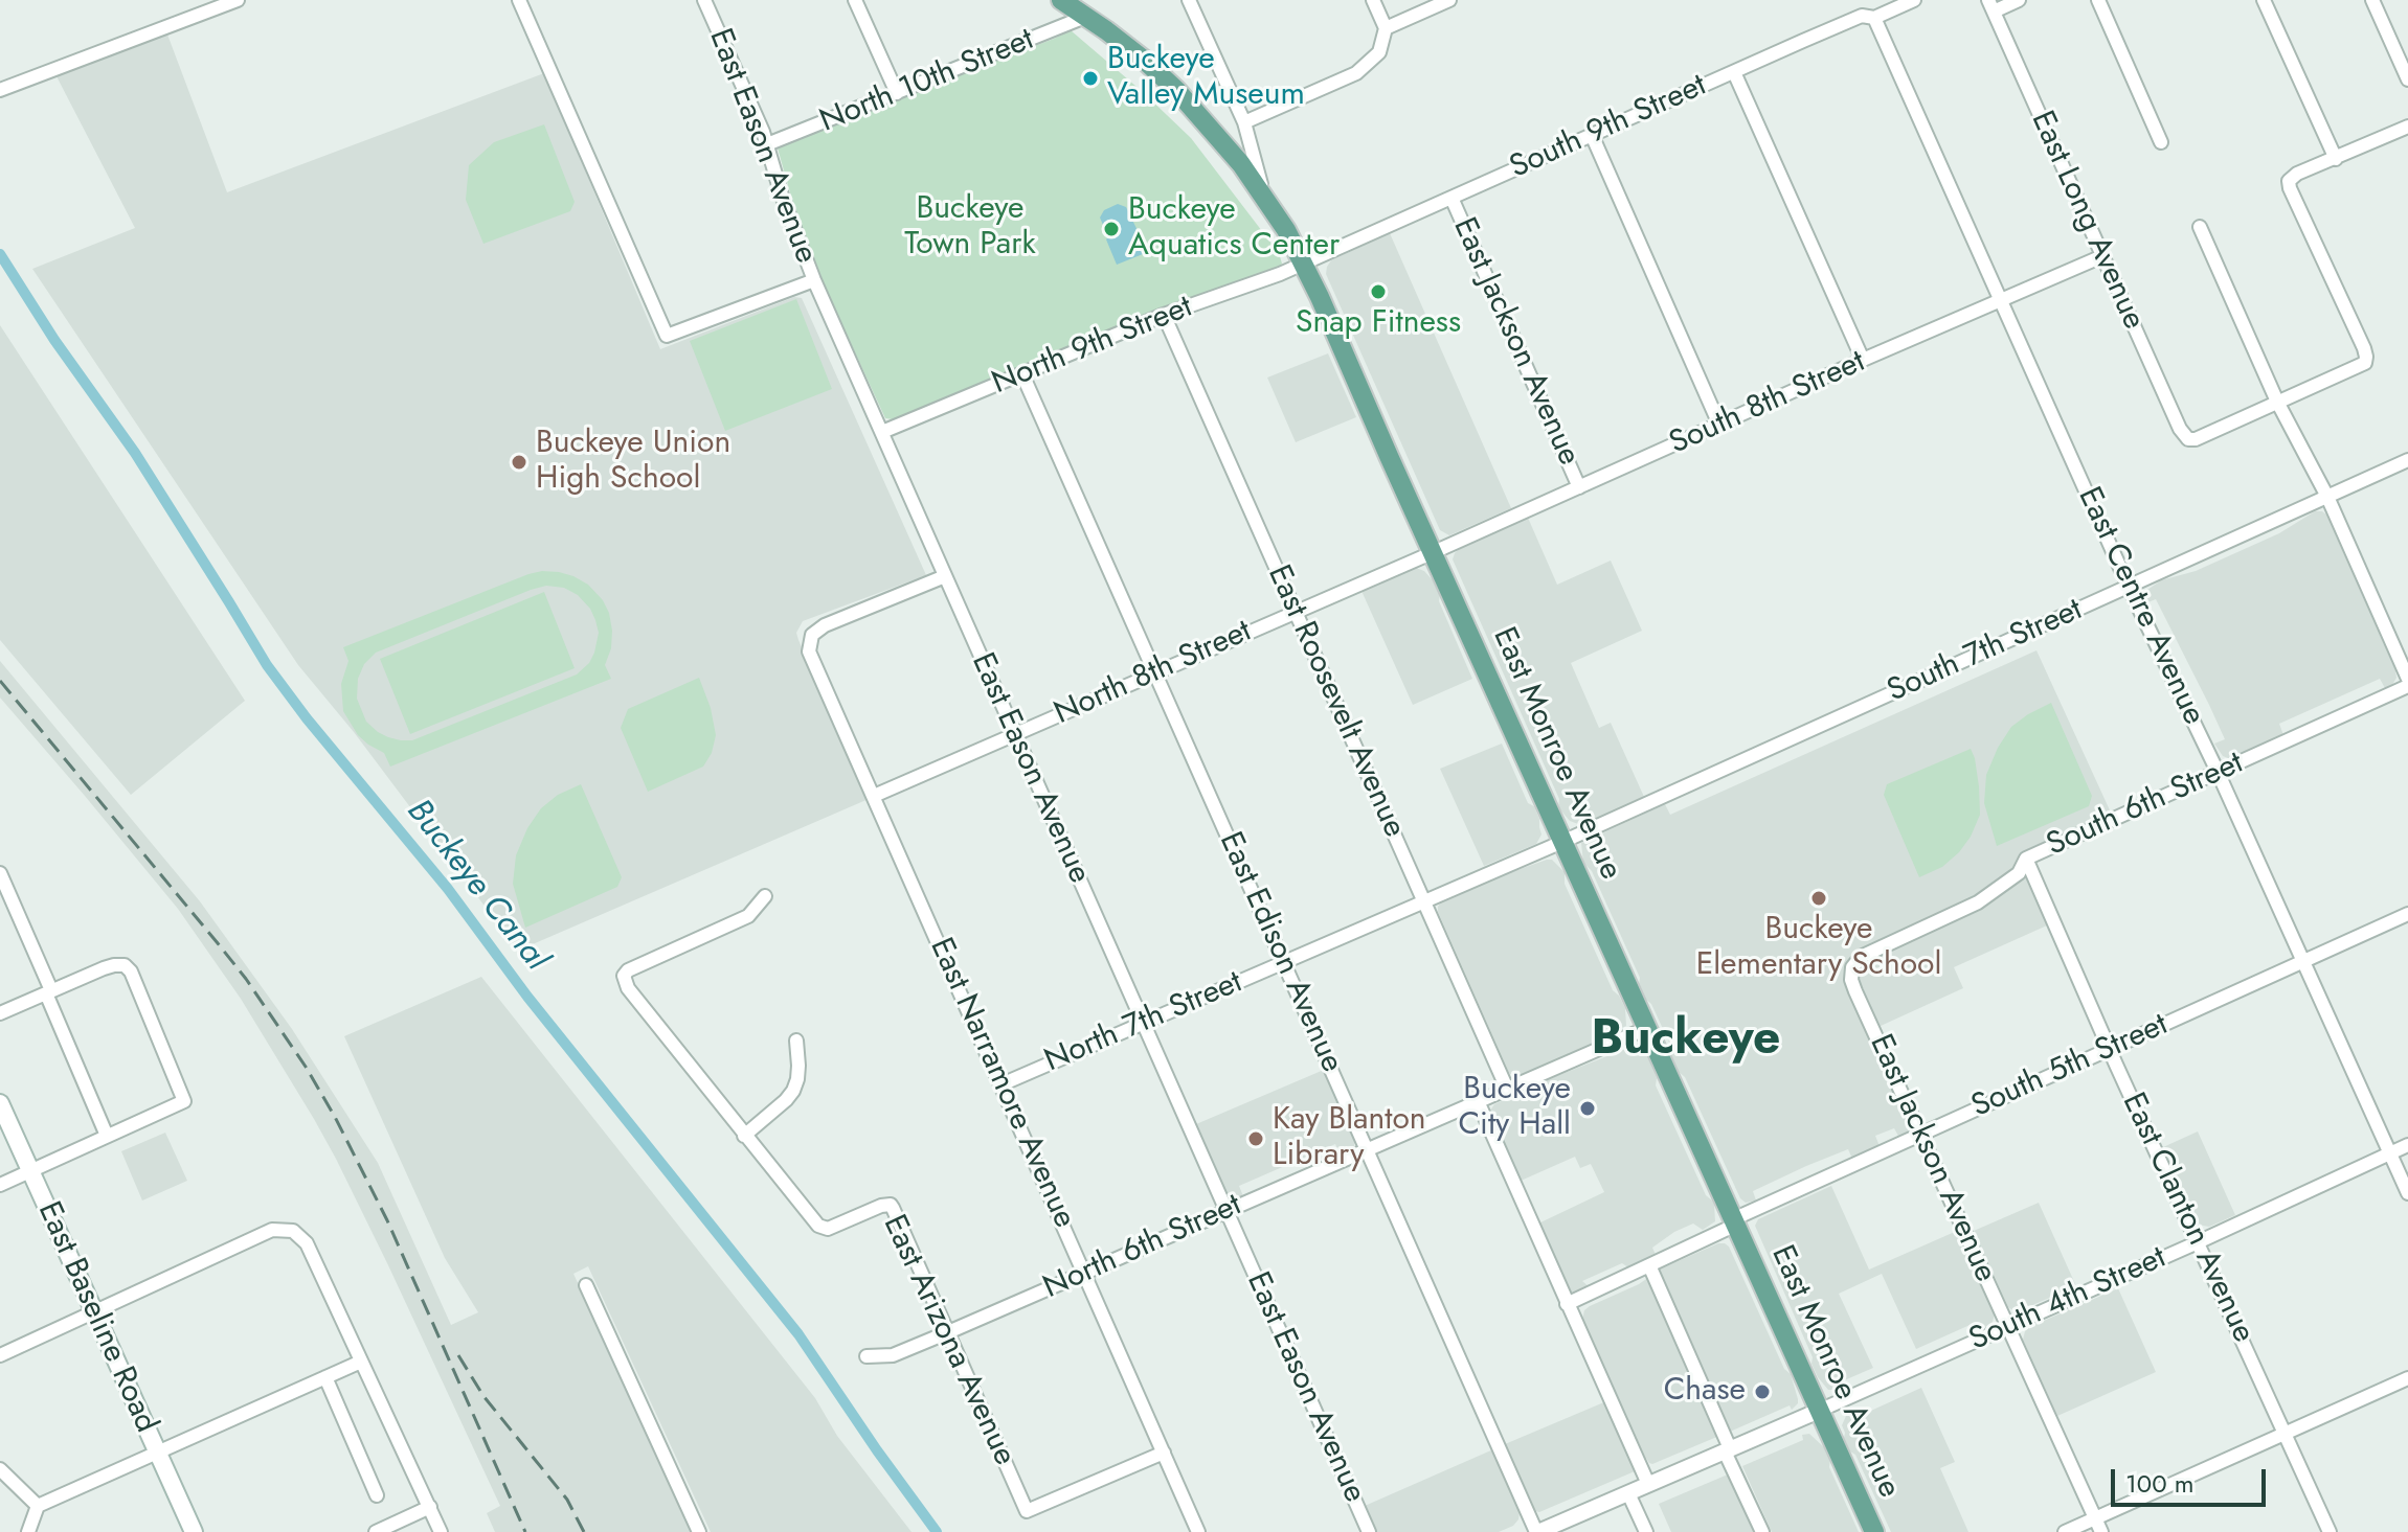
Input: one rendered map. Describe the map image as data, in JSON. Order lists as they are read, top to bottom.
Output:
{
  "streets": {
    "main road": ["East Monroe Avenue", "East Baseline Road"],
    "street": [
      "North 10th Street",
      "South 9th Street",
      "East Eason Avenue",
      "East Long Avenue",
      "East Jackson Avenue",
      "North 9th Street",
      "South 8th Street",
      "East Centre Avenue",
      "South 7th Street",
      "North 8th Street",
      "East Roosevelt Avenue",
      "South 6th Street",
      "East Edison Avenue",
      "North 7th Street",
      "South 5th Street",
      "East Narramore Avenue",
      "East Clanton Avenue",
      "North 6th Street",
      "South 4th Street",
      "East Arizona Avenue"
    ]
  },
  "crossings": [
    ["North 10th Street", "East Eason Avenue"],
    ["South 9th Street", "East Jackson Avenue"],
    ["South 9th Street", "North 9th Street"],
    ["South 9th Street", "East Centre Avenue"],
    ["South 9th Street", "East Monroe Avenue"],
    ["East Eason Avenue", "North 9th Street"],
    ["East Eason Avenue", "North 8th Street"],
    ["East Eason Avenue", "North 7th Street"],
    ["East Eason Avenue", "East Narramore Avenue"],
    ["East Eason Avenue", "North 6th Street"],
    ["East Long Avenue", "South 8th Street"],
    ["East Jackson Avenue", "South 8th Street"],
    ["East Jackson Avenue", "South 6th Street"],
    ["East Jackson Avenue", "South 5th Street"],
    ["East Jackson Avenue", "South 4th Street"],
    ["North 9th Street", "East Roosevelt Avenue"],
    ["North 9th Street", "East Monroe Avenue"],
    ["North 9th Street", "East Edison Avenue"],
    ["South 8th Street", "East Centre Avenue"],
    ["South 8th Street", "North 8th Street"],
    ["South 8th Street", "East Monroe Avenue"],
    ["East Centre Avenue", "South 7th Street"],
    ["East Centre Avenue", "South 6th Street"],
    ["East Centre Avenue", "South 5th Street"],
    ["East Centre Avenue", "South 4th Street"],
    ["South 7th Street", "East Monroe Avenue"],
    ["South 7th Street", "North 7th Street"],
    ["North 8th Street", "East Roosevelt Avenue"],
    ["North 8th Street", "East Monroe Avenue"],
    ["North 8th Street", "East Edison Avenue"],
    ["North 8th Street", "East Narramore Avenue"],
    ["East Roosevelt Avenue", "North 7th Street"],
    ["East Roosevelt Avenue", "North 6th Street"],
    ["East Monroe Avenue", "North 7th Street"],
    ["East Monroe Avenue", "South 5th Street"],
    ["East Monroe Avenue", "North 6th Street"],
    ["East Monroe Avenue", "South 4th Street"],
    ["South 6th Street", "East Clanton Avenue"],
    ["East Edison Avenue", "North 7th Street"],
    ["East Edison Avenue", "North 6th Street"],
    ["North 7th Street", "East Narramore Avenue"],
    ["South 5th Street", "East Clanton Avenue"],
    ["East Narramore Avenue", "North 6th Street"],
    ["East Narramore Avenue", "East Arizona Avenue"],
    ["East Clanton Avenue", "South 4th Street"],
    ["North 6th Street", "East Arizona Avenue"]
  ],
  "districts": ["Buckeye"],
  "water": ["Buckeye Canal"],
  "parks": ["Buckeye Town Park"],
  "places": [
    "Buckeye Valley Museum",
    "Buckeye Aquatics Center",
    "Snap Fitness",
    "Buckeye Union High School",
    "Buckeye Elementary School",
    "Buckeye City Hall",
    "Kay Blanton Library",
    "Chase"
  ],
  "scale_bar": "100 m"
}
